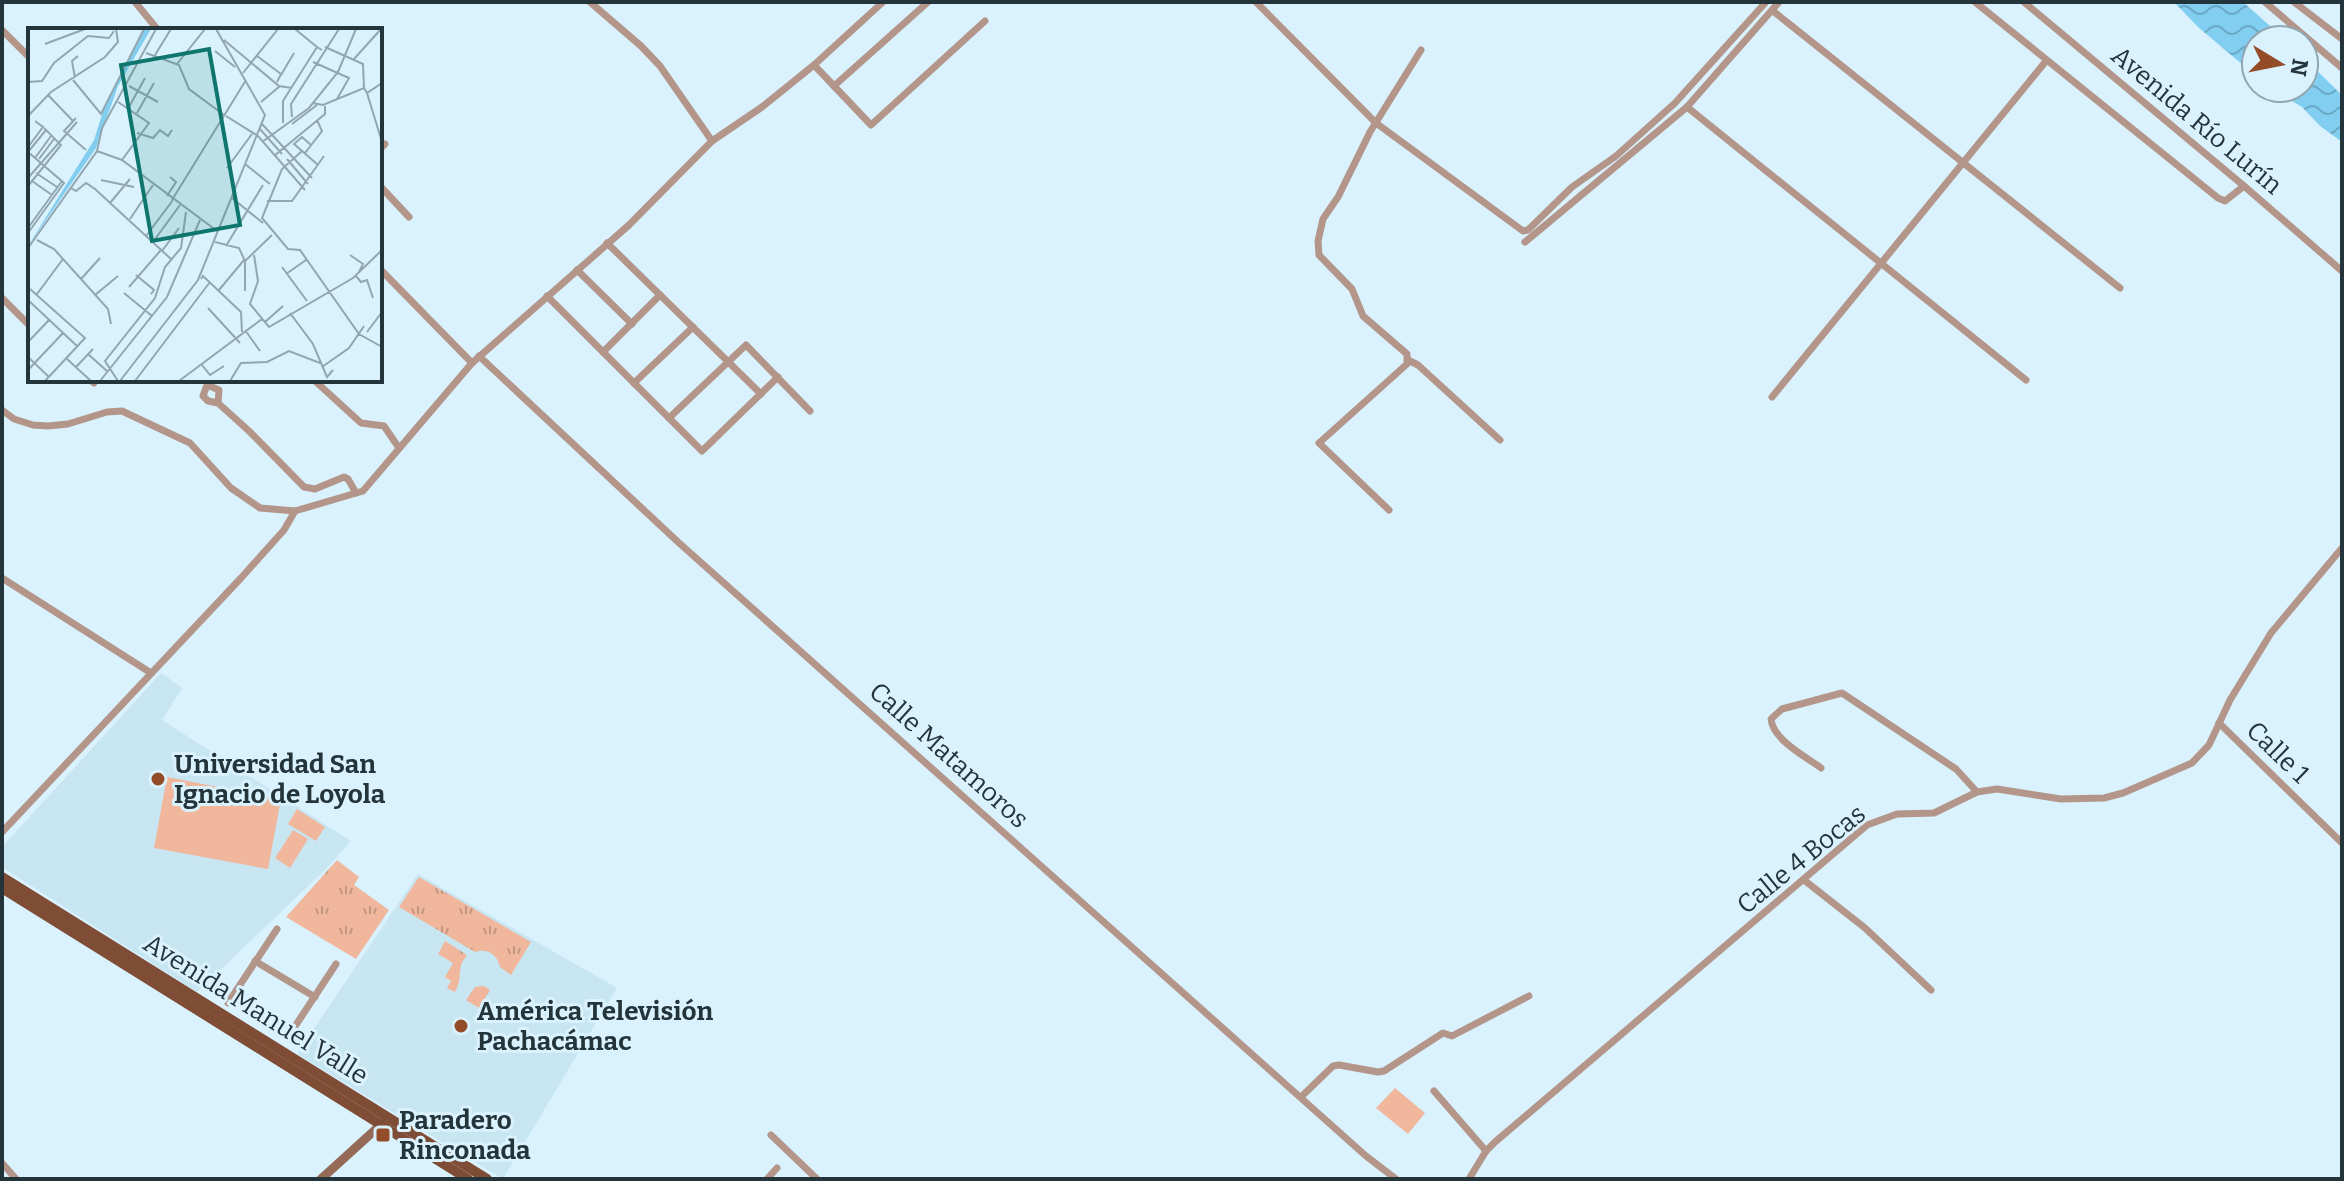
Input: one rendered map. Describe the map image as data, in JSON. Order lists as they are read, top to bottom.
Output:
{
  "streets": {
    "main road": ["Avenida Manuel Valle"],
    "street": [
      "Avenida Río Lurín",
      "Calle 1",
      "Calle Matamoros",
      "Calle 4 Bocas"
    ]
  },
  "crossings": [
    ["Calle 1", "Calle 4 Bocas"]
  ],
  "places": {
    "other": ["Universidad San Ignacio de Loyola", "América Televisión Pachacámac"],
    "transit": ["Paradero Rinconada"]
  },
  "north": "right"
}
